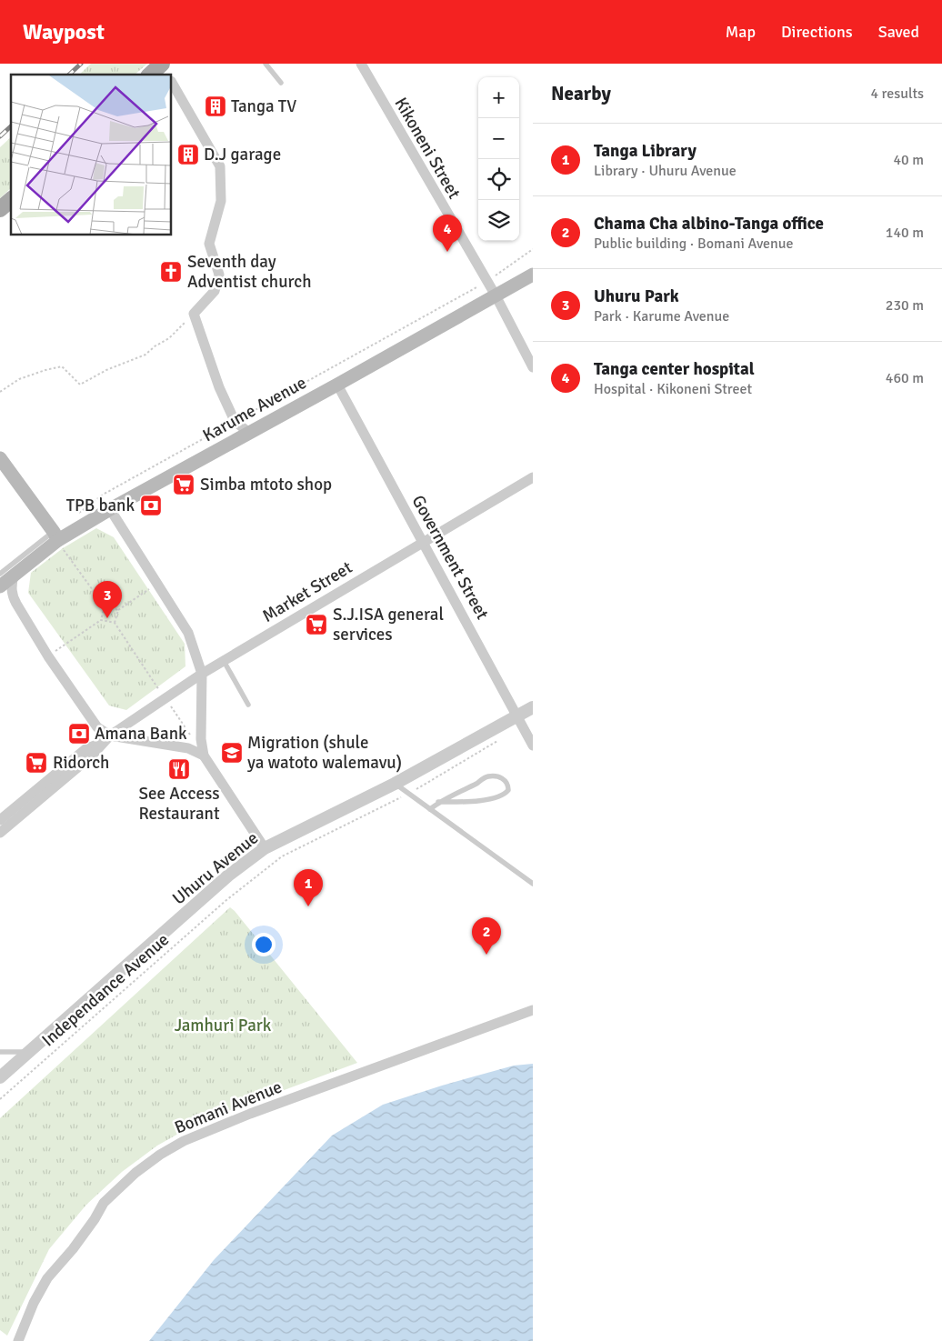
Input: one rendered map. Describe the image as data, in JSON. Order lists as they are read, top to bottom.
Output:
{
  "streets": {
    "main road": ["Karume Avenue"],
    "street": [
      "Kikoneni Street",
      "Government Street",
      "Market Street",
      "Uhuru Avenue",
      "Bomani Avenue"
    ],
    "path": ["Independance Avenue"]
  },
  "crossings": [
    ["Kikoneni Street", "Karume Avenue"],
    ["Karume Avenue", "Government Street"],
    ["Government Street", "Market Street"],
    ["Government Street", "Uhuru Avenue"]
  ],
  "parks": ["Jamhuri Park"],
  "places": {
    "building": ["Tanga TV", "D.J garage"],
    "church": ["Seventh day Adventist church"],
    "supermarket": ["Simba mtoto shop", "S.J.ISA general services", "Ridorch"],
    "bank": ["TPB bank", "Amana Bank"],
    "school or university": ["Migration (shule ya watoto walemavu)"],
    "restaurant": ["See Access Restaurant"]
  },
  "page": {
    "header": "Waypost",
    "nav": ["Map", "Directions", "Saved"],
    "heading": ["Nearby", "4 results"],
    "map_buttons": ["+", "−"],
    "list": [
      {
        "mark": "1",
        "name": "Tanga Library",
        "note": "Library · Uhuru Avenue",
        "value": "40 m"
      },
      {
        "mark": "2",
        "name": "Chama Cha albino-Tanga office",
        "note": "Public building · Bomani Avenue",
        "value": "140 m"
      },
      {
        "mark": "3",
        "name": "Uhuru Park",
        "note": "Park · Karume Avenue",
        "value": "230 m"
      },
      {
        "mark": "4",
        "name": "Tanga center hospital",
        "note": "Hospital · Kikoneni Street",
        "value": "460 m"
      }
    ],
    "pins": [
      "4",
      "3",
      "1",
      "2"
    ]
  }
}
